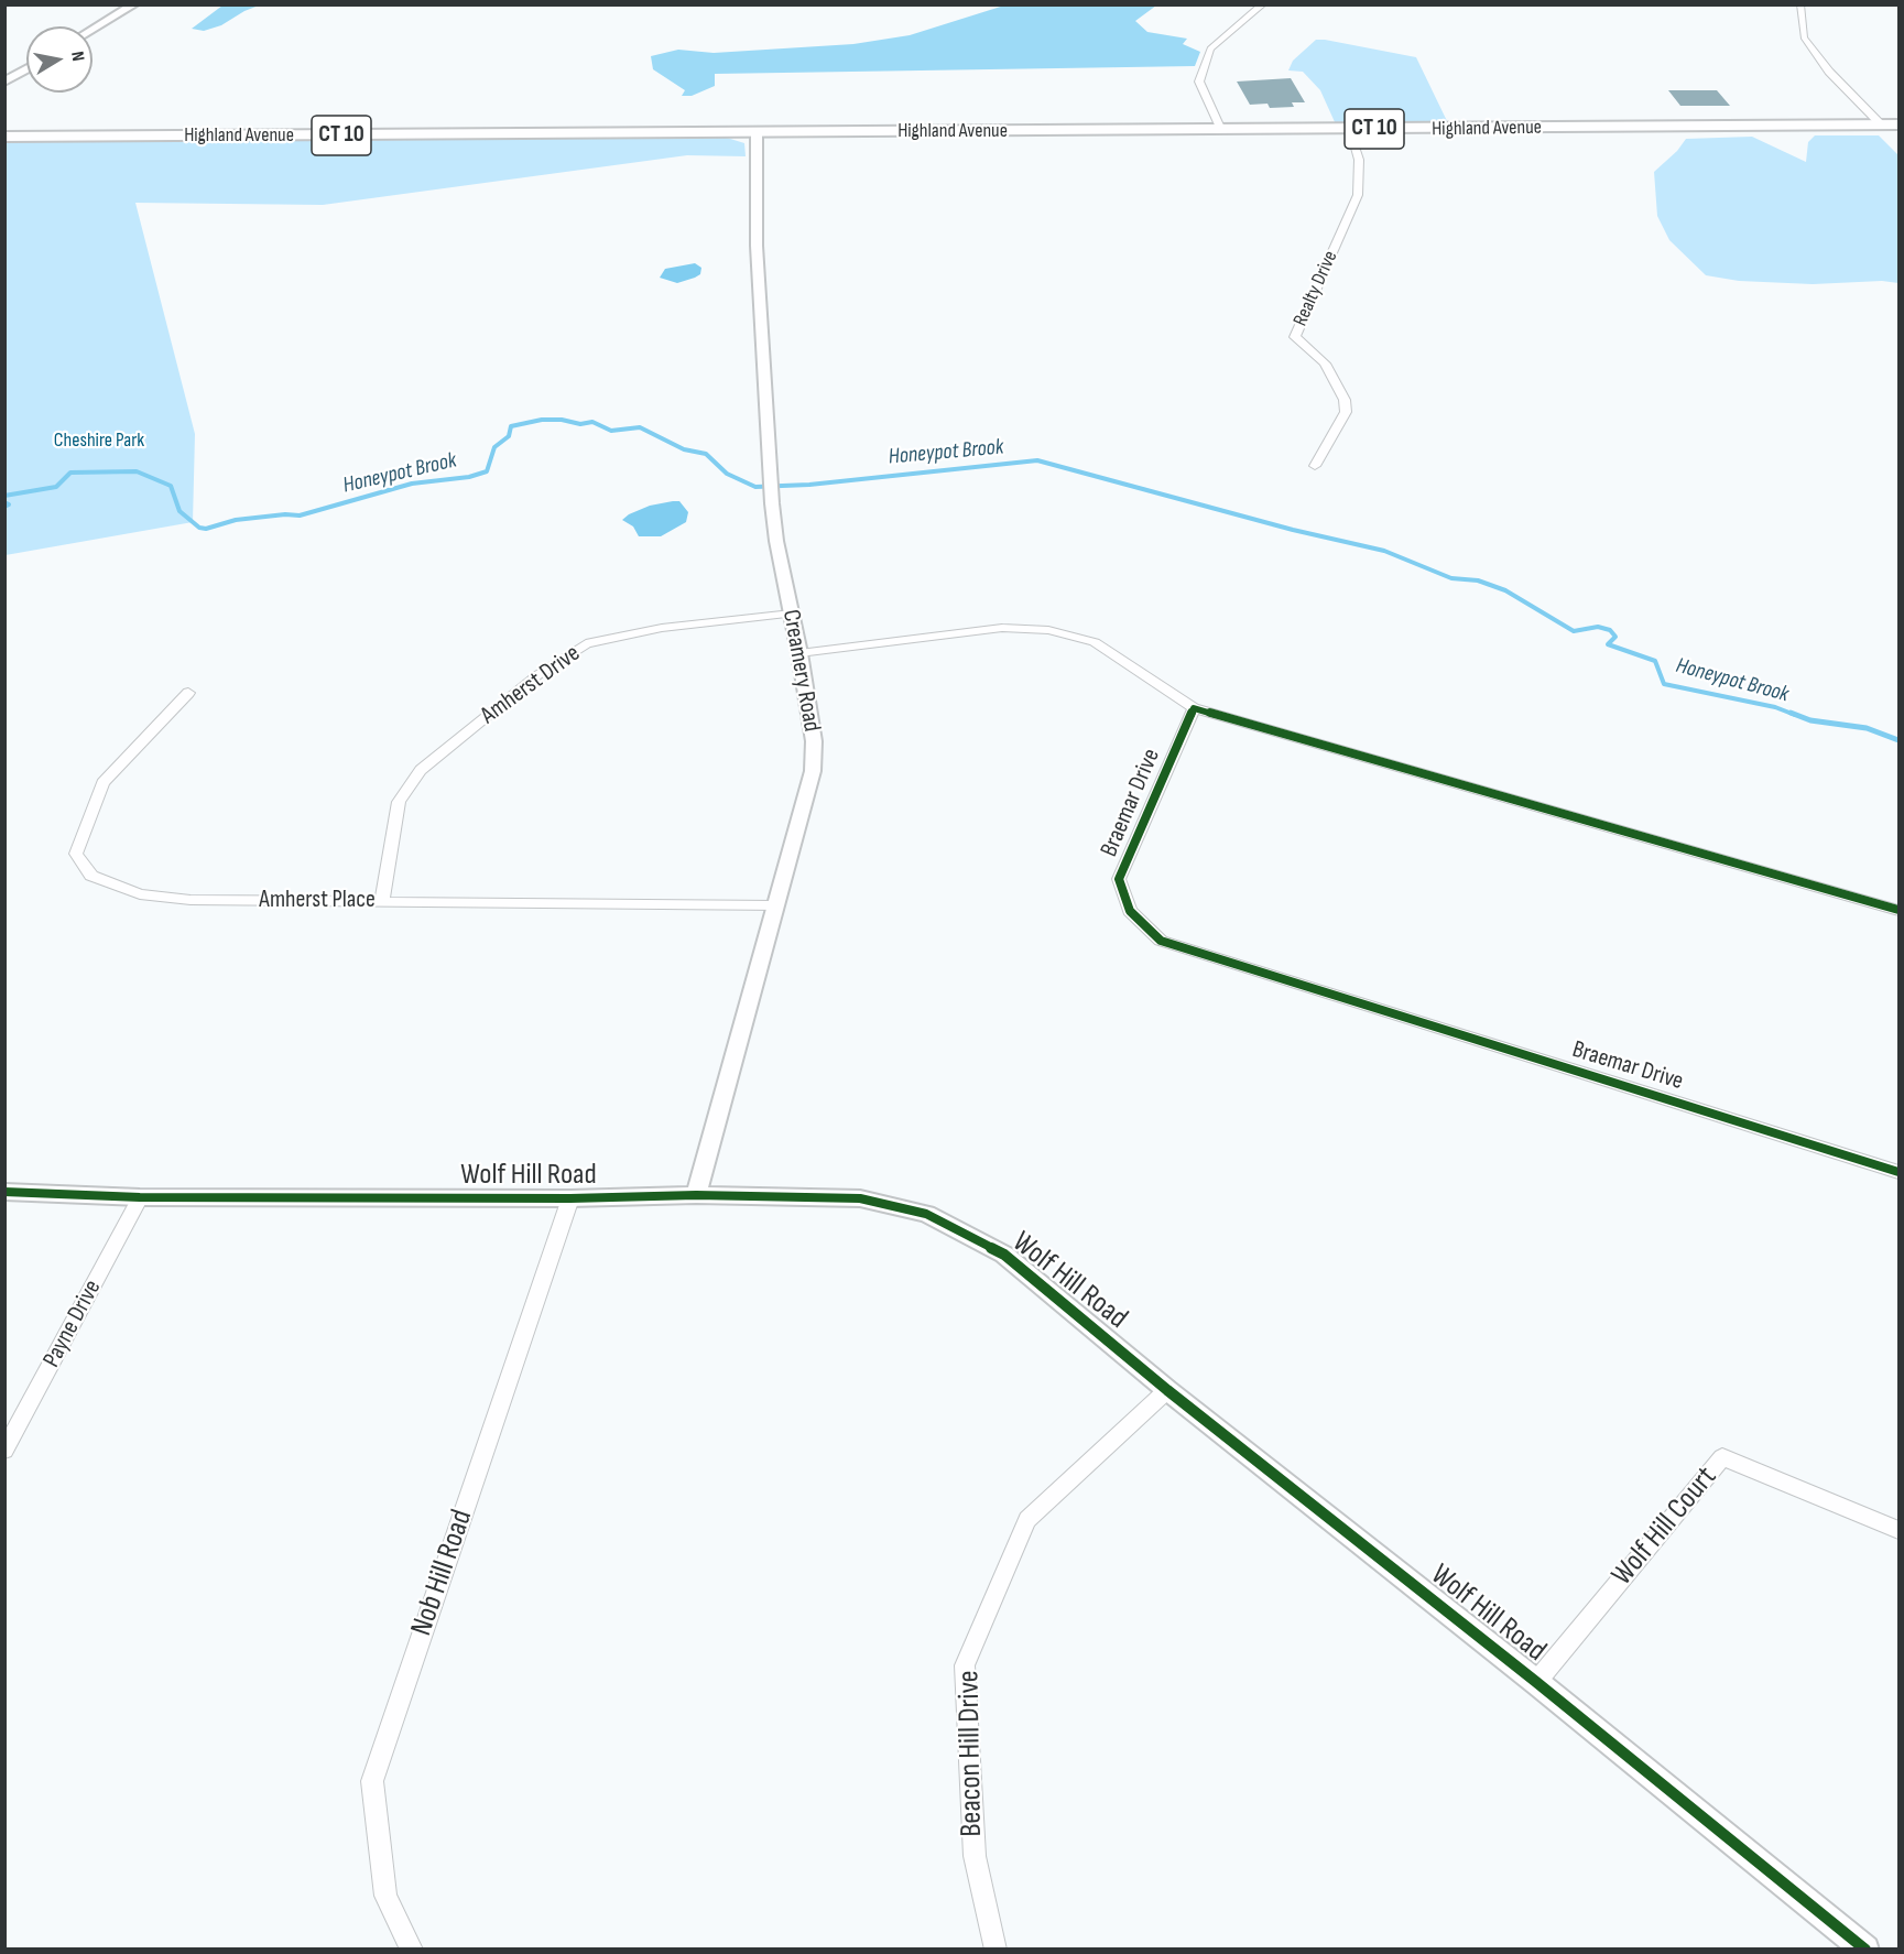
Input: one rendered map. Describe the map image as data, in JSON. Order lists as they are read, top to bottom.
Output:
{
  "streets": {
    "highway": ["CT 10", "Highland Avenue"],
    "street": [
      "Realty Drive",
      "Creamery Road",
      "Amherst Drive",
      "Braemar Drive",
      "Amherst Place",
      "Wolf Hill Road",
      "Payne Drive",
      "Wolf Hill Court",
      "Nob Hill Road",
      "Beacon Hill Drive"
    ]
  },
  "crossings": [
    ["Highland Avenue", "Realty Drive"],
    ["Highland Avenue", "Creamery Road"],
    ["Creamery Road", "Amherst Drive"],
    ["Creamery Road", "Amherst Place"],
    ["Creamery Road", "Wolf Hill Road"],
    ["Amherst Drive", "Amherst Place"],
    ["Wolf Hill Road", "Payne Drive"],
    ["Wolf Hill Road", "Wolf Hill Court"],
    ["Wolf Hill Road", "Nob Hill Road"],
    ["Wolf Hill Road", "Beacon Hill Drive"]
  ],
  "water": ["Honeypot Brook"],
  "parks": ["Cheshire Park"],
  "north": "right"
}
